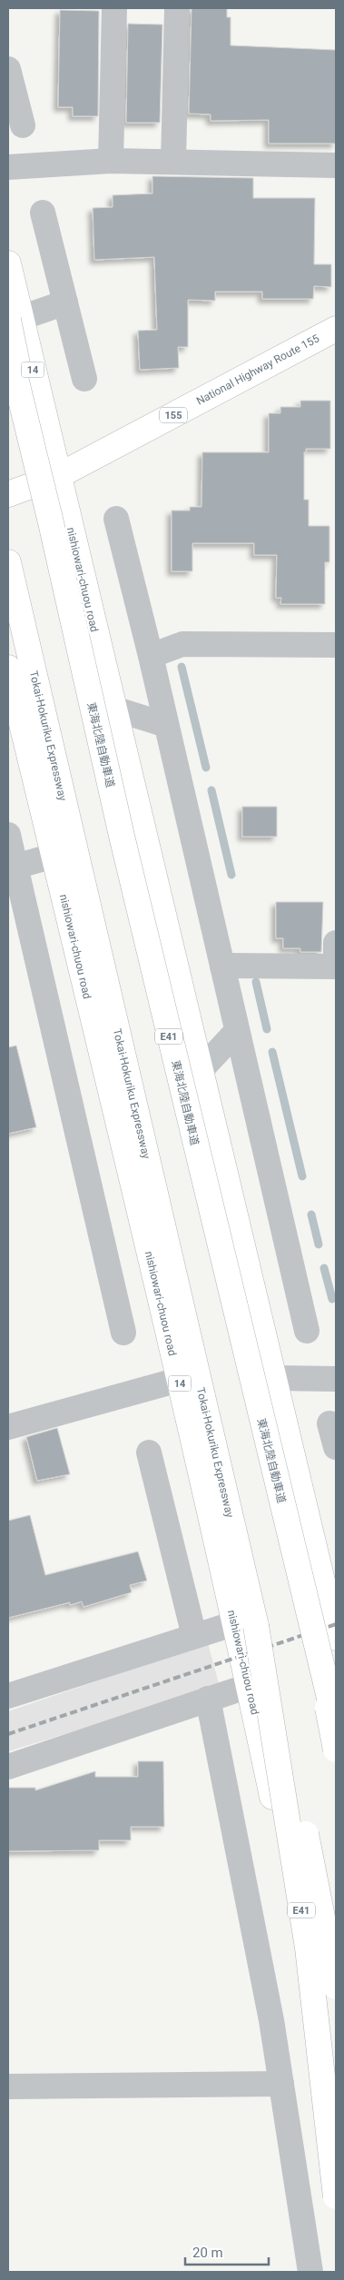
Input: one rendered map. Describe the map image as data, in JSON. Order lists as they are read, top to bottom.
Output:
{
  "streets": {
    "main road": [
      "14",
      "National Highway Route 155",
      "155",
      "nishiowari-chuou road",
      "Tokai-Hokuriku Expressway",
      "東海北陸自動車道",
      "E41"
    ]
  },
  "crossings": [
    ["National Highway Route 155", "nishiowari-chuou road"],
    ["nishiowari-chuou road", "Tokai-Hokuriku Expressway"],
    ["nishiowari-chuou road", "E41"],
    ["Tokai-Hokuriku Expressway", "E41"]
  ],
  "scale_bar": "20 m"
}
